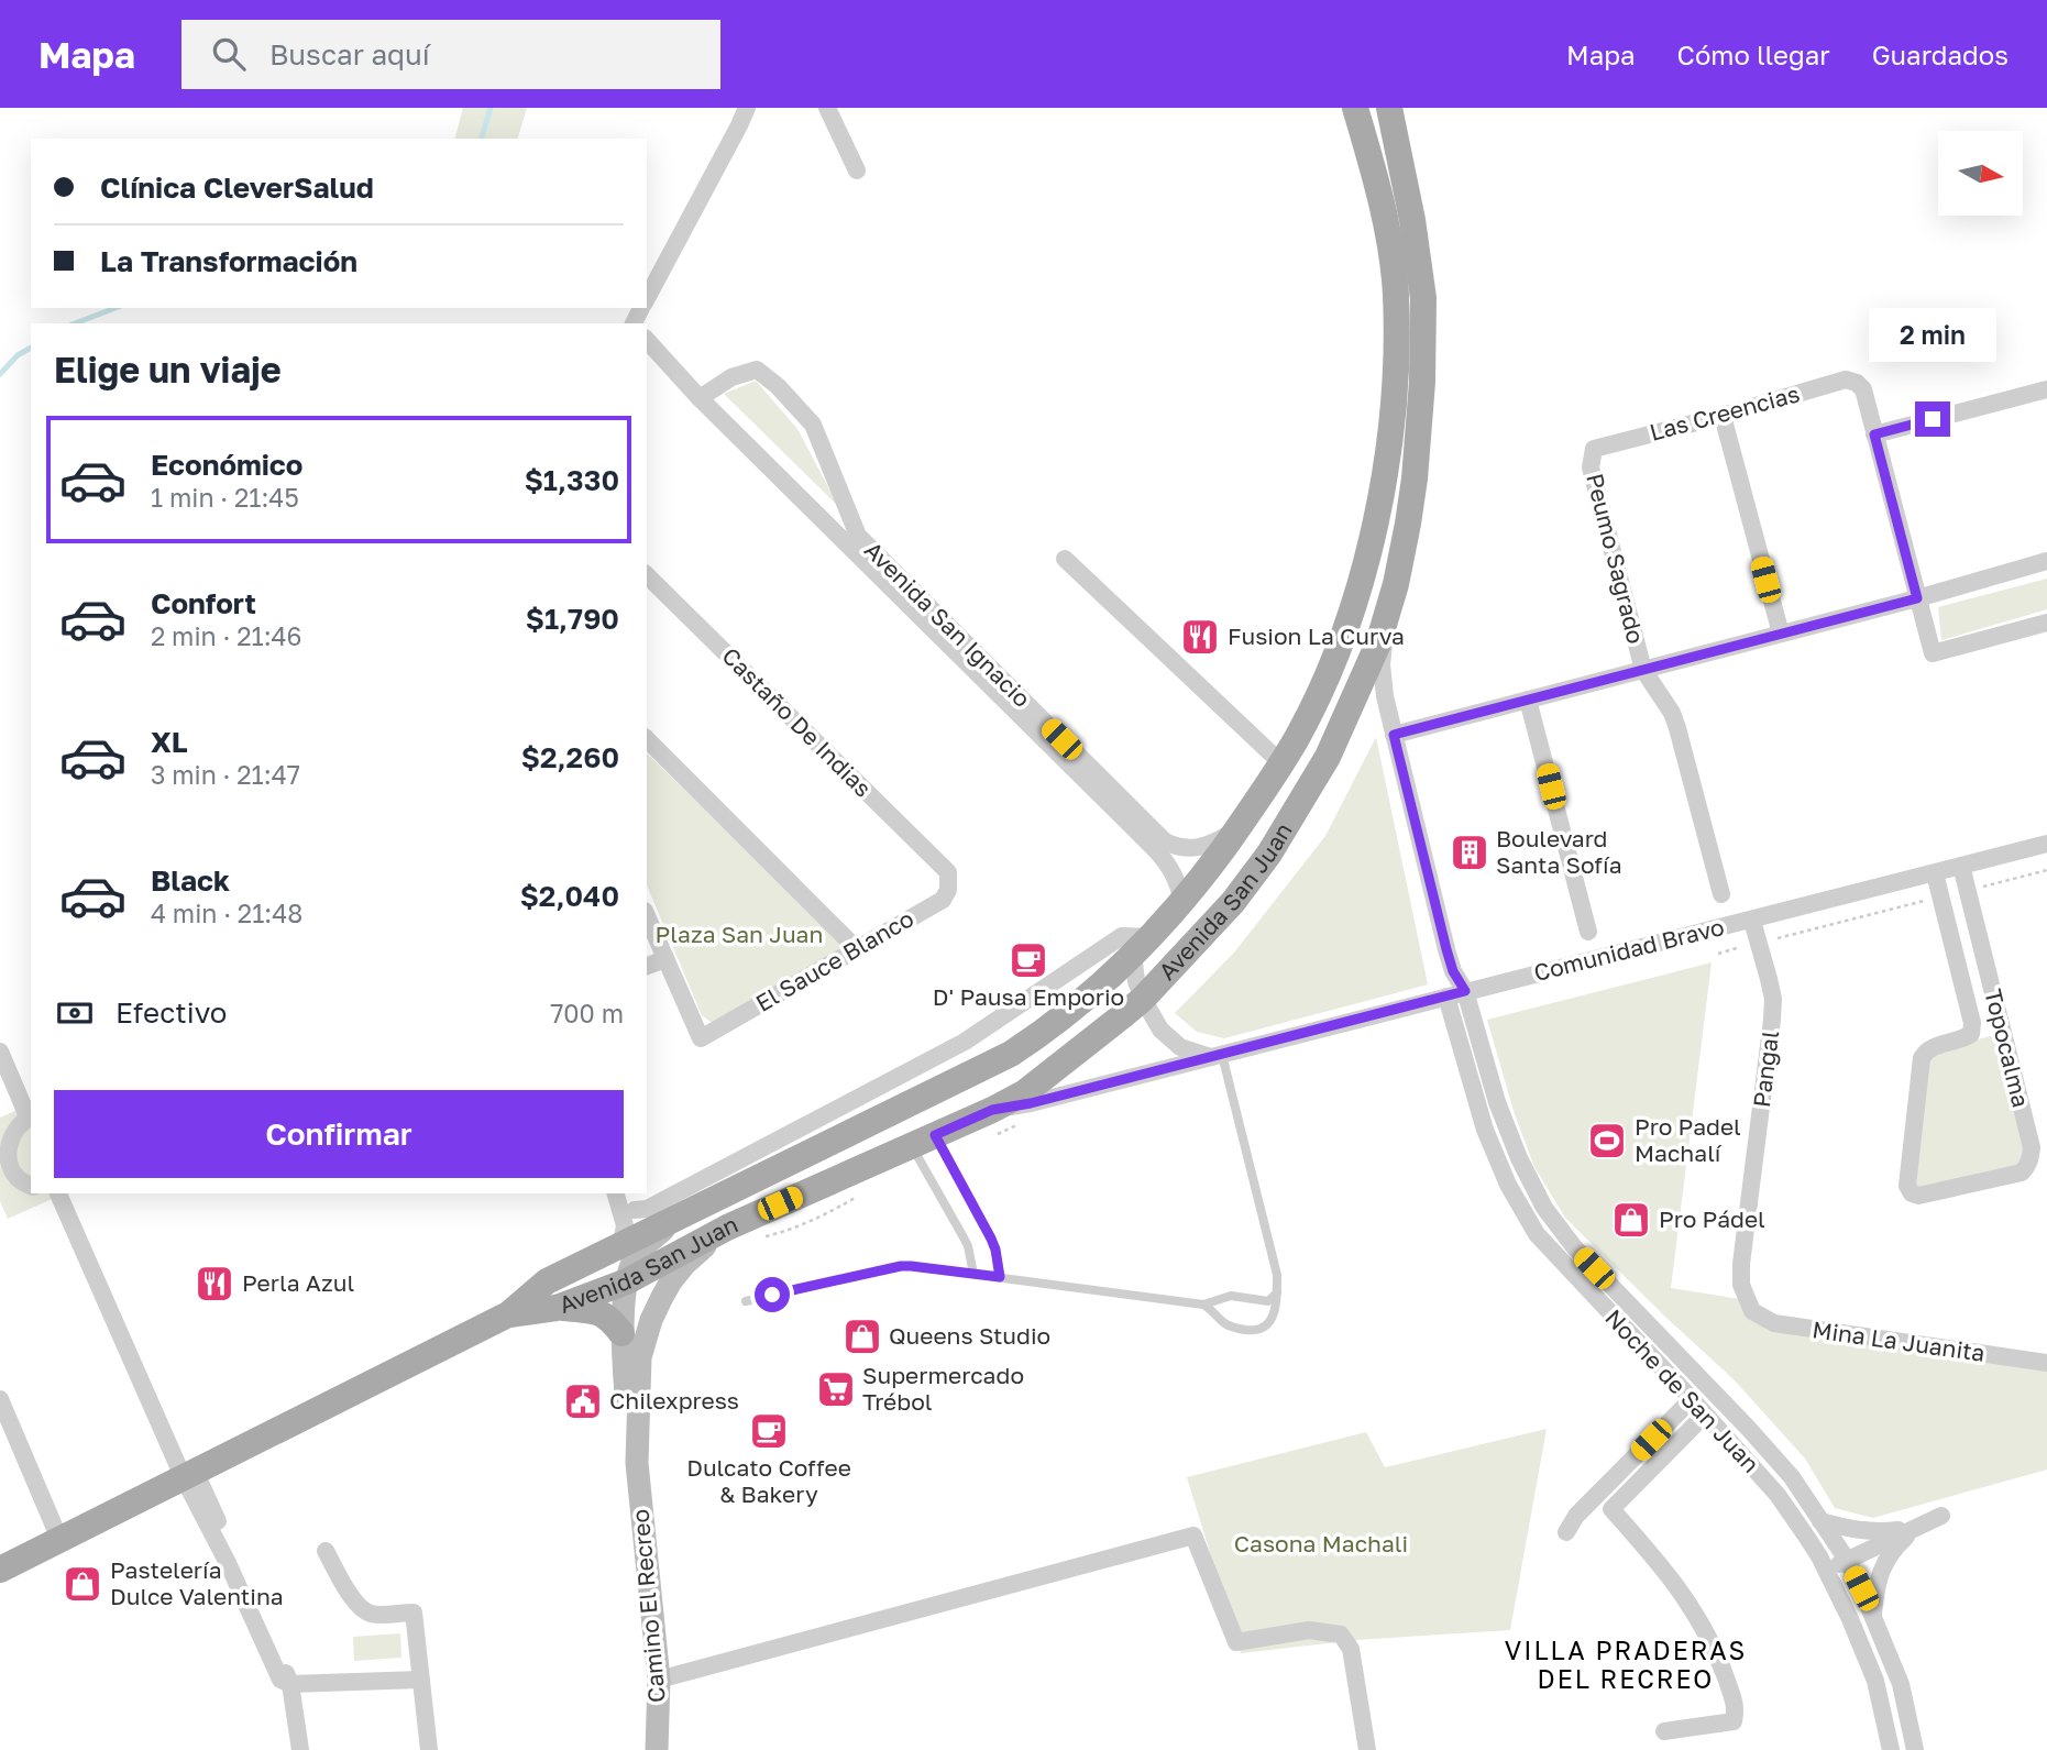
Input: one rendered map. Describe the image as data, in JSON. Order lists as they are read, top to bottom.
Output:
{
  "streets": {
    "main road": ["Avenida San Juan", "Camino El Recreo"],
    "street": [
      "Las Creencias",
      "Peumo Sagrado",
      "Avenida San Ignacio",
      "Castaño De Indias",
      "Comunidad Bravo",
      "El Sauce Blanco",
      "Topocalma",
      "Pangal",
      "Mina La Juanita",
      "Noche de San Juan"
    ]
  },
  "crossings": [
    ["Las Creencias", "Peumo Sagrado"],
    ["Avenida San Ignacio", "Avenida San Juan"],
    ["Castaño De Indias", "El Sauce Blanco"],
    ["Avenida San Juan", "Comunidad Bravo"],
    ["Avenida San Juan", "Camino El Recreo"],
    ["Comunidad Bravo", "Topocalma"],
    ["Comunidad Bravo", "Pangal"],
    ["Comunidad Bravo", "Noche de San Juan"],
    ["Pangal", "Mina La Juanita"]
  ],
  "districts": ["VILLA PRADERAS DEL RECREO"],
  "parks": ["Plaza San Juan", "Casona Machali"],
  "places": {
    "restaurant": ["Fusion La Curva", "Perla Azul"],
    "building": ["Boulevard Santa Sofía"],
    "cafe": ["D' Pausa Emporio", "Dulcato Coffee & Bakery"],
    "sports": ["Pro Padel Machalí"],
    "shop": ["Pro Pádel", "Queens Studio", "Pastelería Dulce Valentina"],
    "supermarket": ["Supermercado Trébol"],
    "public building": ["Chilexpress"]
  },
  "north": "right",
  "page": {
    "header": "Mapa",
    "search": "Buscar aquí",
    "nav": ["Mapa", "Cómo llegar", "Guardados"],
    "banner": ["Clínica CleverSalud", "La Transformación"],
    "bubble": "2 min",
    "heading": "Elige un viaje",
    "list": [
      {
        "name": "Económico",
        "note": "1 min · 21:45",
        "value": "$1,330"
      },
      {
        "name": "Confort",
        "note": "2 min · 21:46",
        "value": "$1,790"
      },
      {
        "name": "XL",
        "note": "3 min · 21:47",
        "value": "$2,260"
      },
      {
        "name": "Black",
        "note": "4 min · 21:48",
        "value": "$2,040"
      }
    ],
    "pay": ["Efectivo", "700 m"],
    "buttons": "Confirmar"
  }
}
